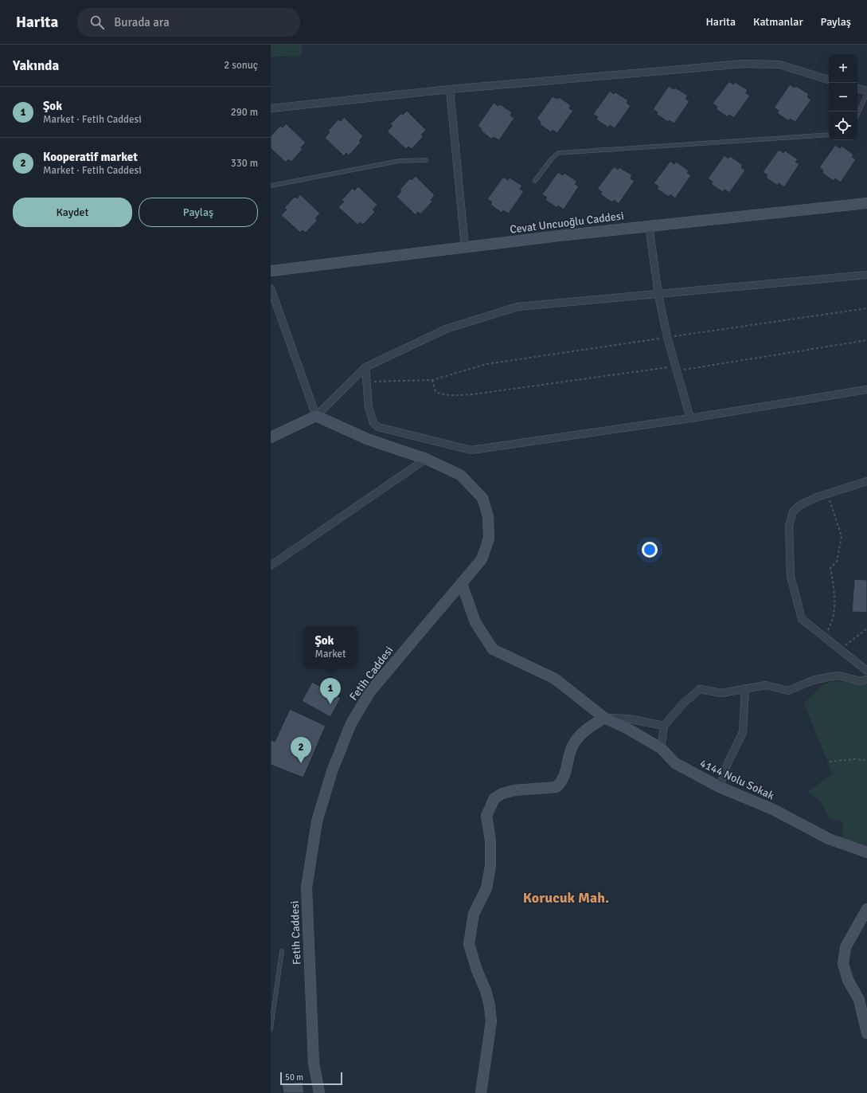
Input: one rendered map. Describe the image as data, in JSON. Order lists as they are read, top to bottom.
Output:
{
  "streets": {
    "street": ["Cevat Uncuoğlu Caddesi", "Fetih Caddesi", "4144 Nolu Sokak"]
  },
  "crossings": [
    ["Fetih Caddesi", "4144 Nolu Sokak"]
  ],
  "districts": ["Korucuk Mah."],
  "scale_bar": "50 m",
  "page": {
    "header": "Harita",
    "search": "Burada ara",
    "nav": ["Harita", "Katmanlar", "Paylaş"],
    "heading": ["Yakında", "2 sonuç"],
    "map_buttons": ["+", "−"],
    "list": [
      {
        "mark": "1",
        "name": "Şok",
        "note": "Market · Fetih Caddesi",
        "value": "290 m"
      },
      {
        "mark": "2",
        "name": "Kooperatif market",
        "note": "Market · Fetih Caddesi",
        "value": "330 m"
      }
    ],
    "buttons": ["Kaydet", "Paylaş"],
    "popup": ["Şok", "Market"],
    "pins": ["1", "2"],
    "scale": "50 m"
  }
}
